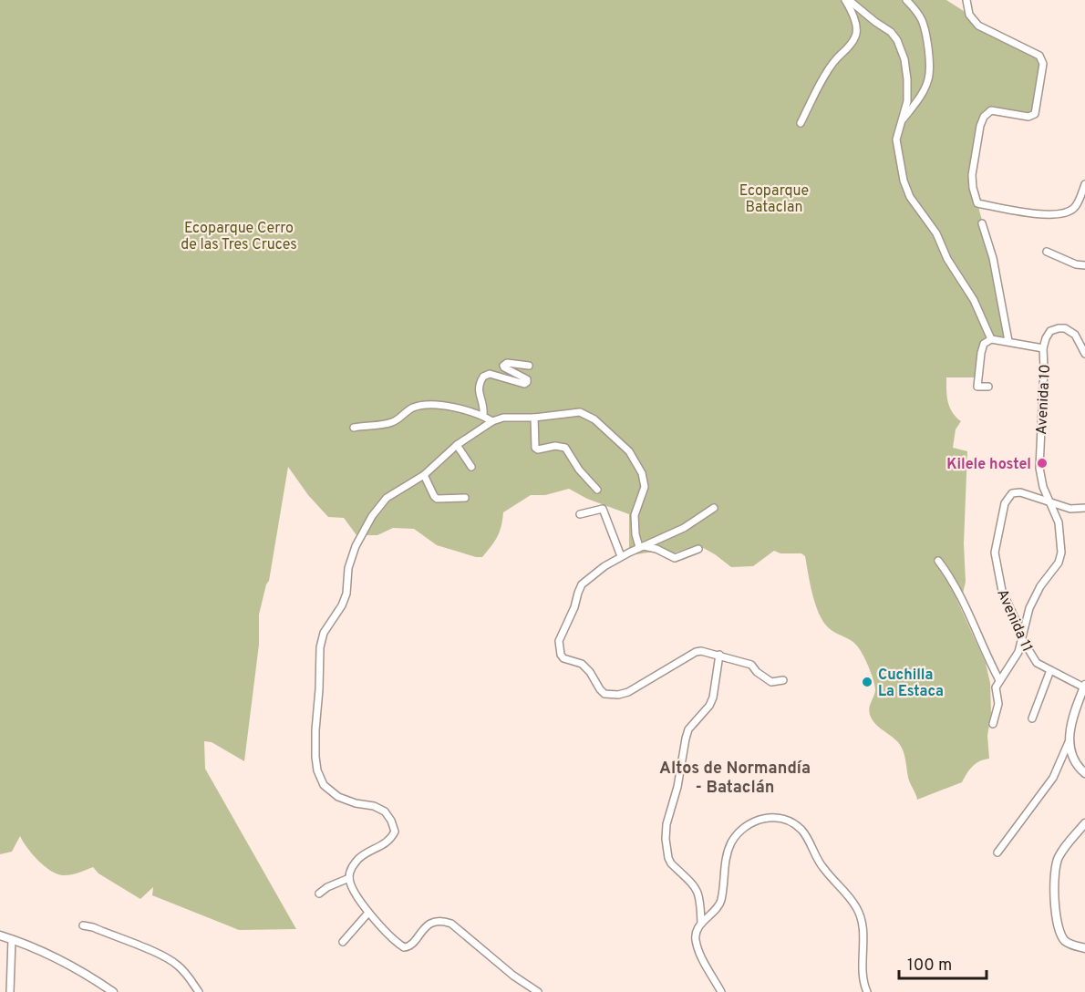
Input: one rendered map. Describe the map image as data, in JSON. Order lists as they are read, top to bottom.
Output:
{
  "streets": {
    "street": ["Avenida 10", "Avenida 11"]
  },
  "crossings": [
    ["Avenida 10", "Avenida 11"]
  ],
  "districts": ["Altos de Normandía - Bataclán"],
  "parks": ["Ecoparque Bataclan", "Ecoparque Cerro de las Tres Cruces"],
  "places": ["Kilele hostel", "Cuchilla La Estaca"],
  "scale_bar": "100 m"
}
